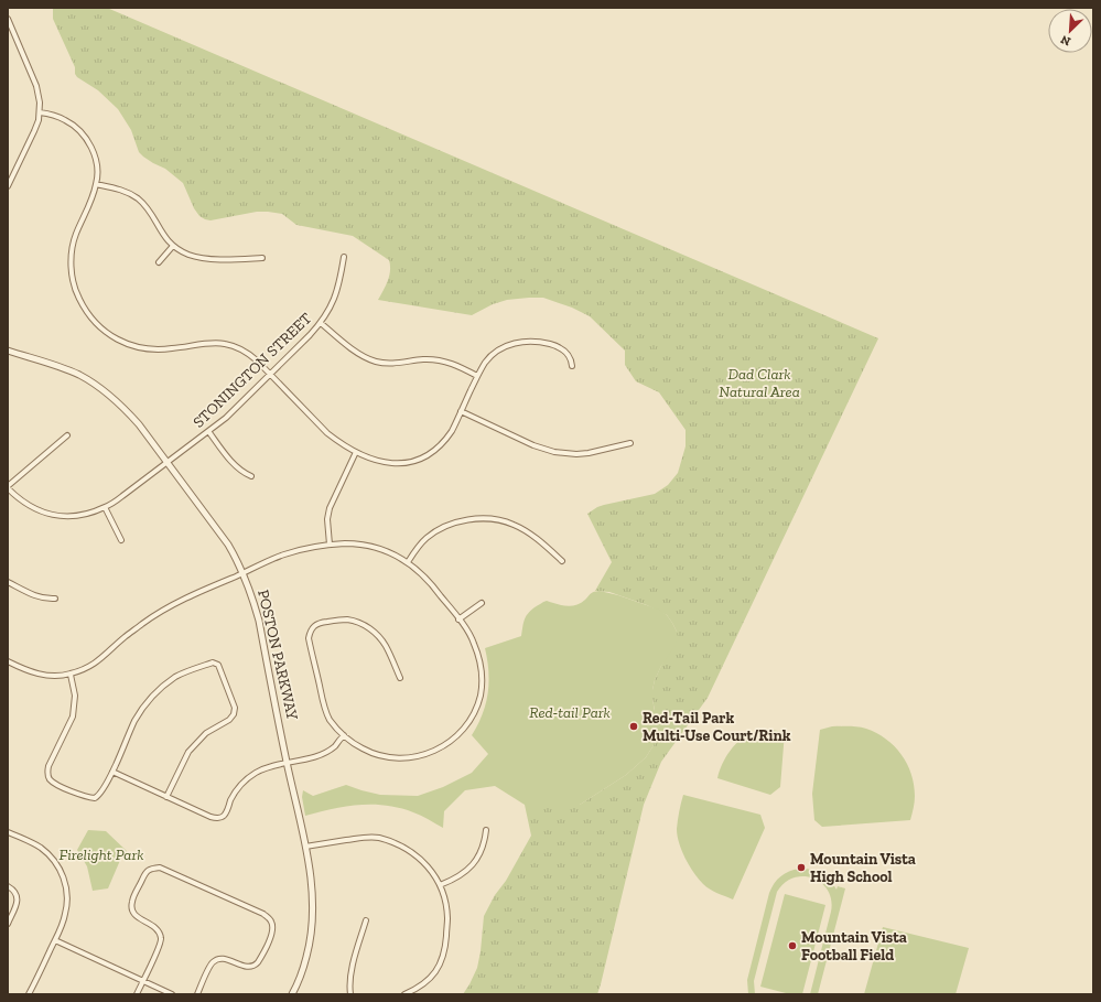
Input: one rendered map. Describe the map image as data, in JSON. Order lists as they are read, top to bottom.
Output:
{
  "streets": {
    "street": ["STONINGTON STREET", "POSTON PARKWAY"]
  },
  "crossings": [
    ["STONINGTON STREET", "POSTON PARKWAY"]
  ],
  "parks": ["Dad Clark Natural Area", "Red-tail Park", "Firelight Park"],
  "places": ["Red-Tail Park Multi-Use Court/Rink", "Mountain Vista High School", "Mountain Vista Football Field"],
  "north": "bottom left"
}
